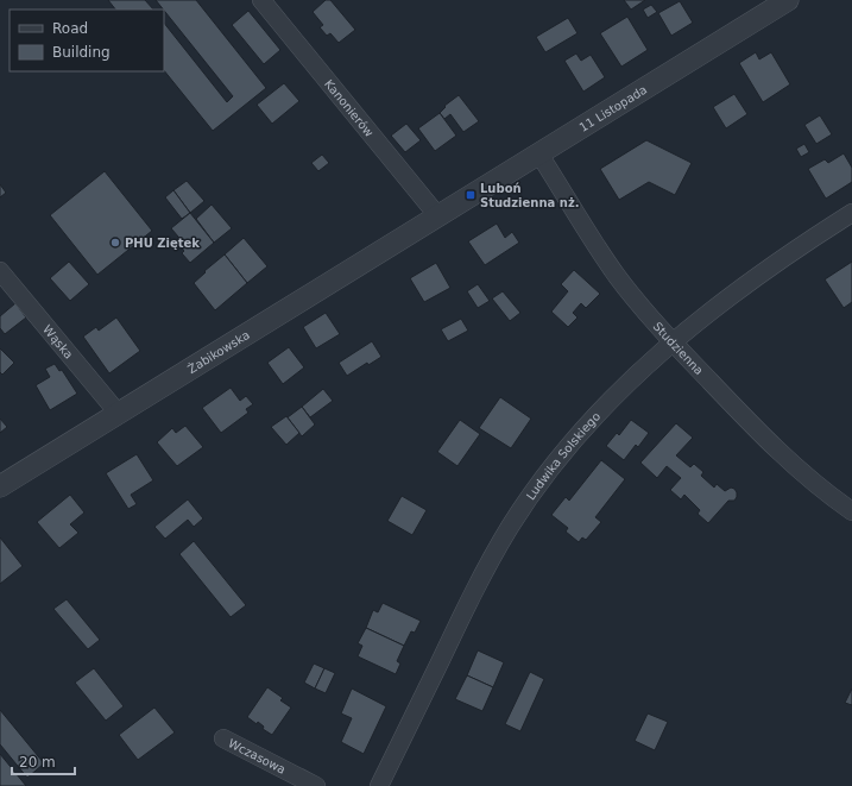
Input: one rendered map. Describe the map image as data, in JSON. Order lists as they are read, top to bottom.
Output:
{
  "streets": {
    "street": [
      "Kanonierów",
      "11 Listopada",
      "Wąska",
      "Studzienna",
      "Żabikowska",
      "Ludwika Solskiego",
      "Wczasowa"
    ]
  },
  "crossings": [
    ["Kanonierów", "11 Listopada"],
    ["Kanonierów", "Żabikowska"],
    ["11 Listopada", "Studzienna"],
    ["11 Listopada", "Żabikowska"],
    ["Wąska", "Żabikowska"],
    ["Studzienna", "Ludwika Solskiego"]
  ],
  "places": {
    "transit": ["Luboń Studzienna nż."],
    "other": ["PHU Ziętek"]
  },
  "legend": ["Road", "Building"],
  "scale_bar": "20 m"
}
